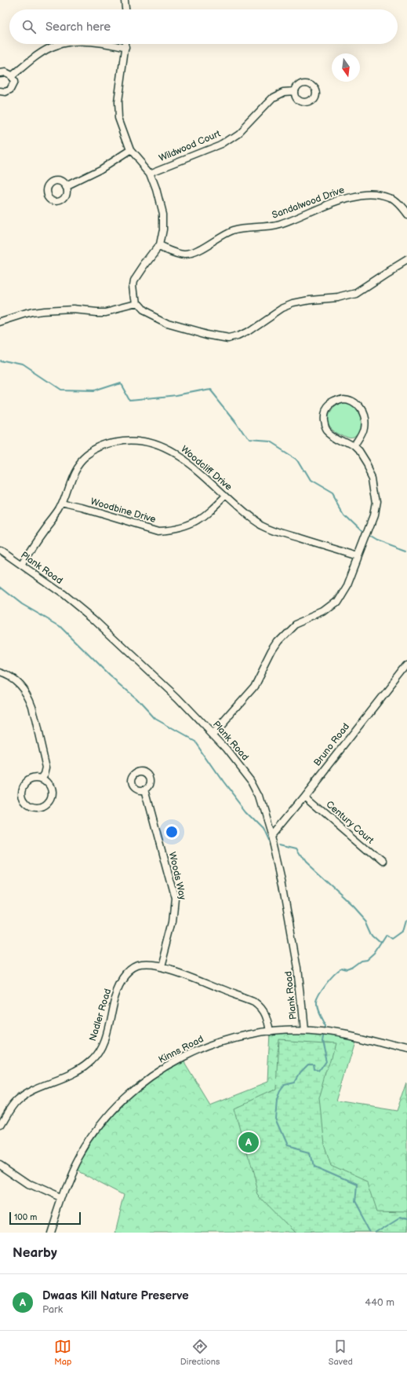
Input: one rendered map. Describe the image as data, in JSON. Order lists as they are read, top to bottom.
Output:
{
  "streets": {
    "street": [
      "Wildwood Court",
      "Sandalwood Drive",
      "Woodcliff Drive",
      "Woodbine Drive",
      "Plank Road",
      "Bruno Road",
      "Century Court",
      "Woods Way",
      "Nadler Road",
      "Kinns Road"
    ]
  },
  "crossings": [
    ["Woodcliff Drive", "Woodbine Drive"],
    ["Woodcliff Drive", "Plank Road"],
    ["Plank Road", "Bruno Road"],
    ["Plank Road", "Kinns Road"],
    ["Bruno Road", "Century Court"],
    ["Woods Way", "Nadler Road"],
    ["Nadler Road", "Kinns Road"]
  ],
  "scale_bar": "100 m",
  "north": "bottom",
  "page": {
    "search": "Search here",
    "pins": "A",
    "scale": "100 m",
    "heading": "Nearby",
    "list": [
      {
        "mark": "A",
        "name": "Dwaas Kill Nature Preserve",
        "note": "Park",
        "value": "440 m"
      }
    ],
    "nav": ["Map", "Directions", "Saved"]
  }
}
